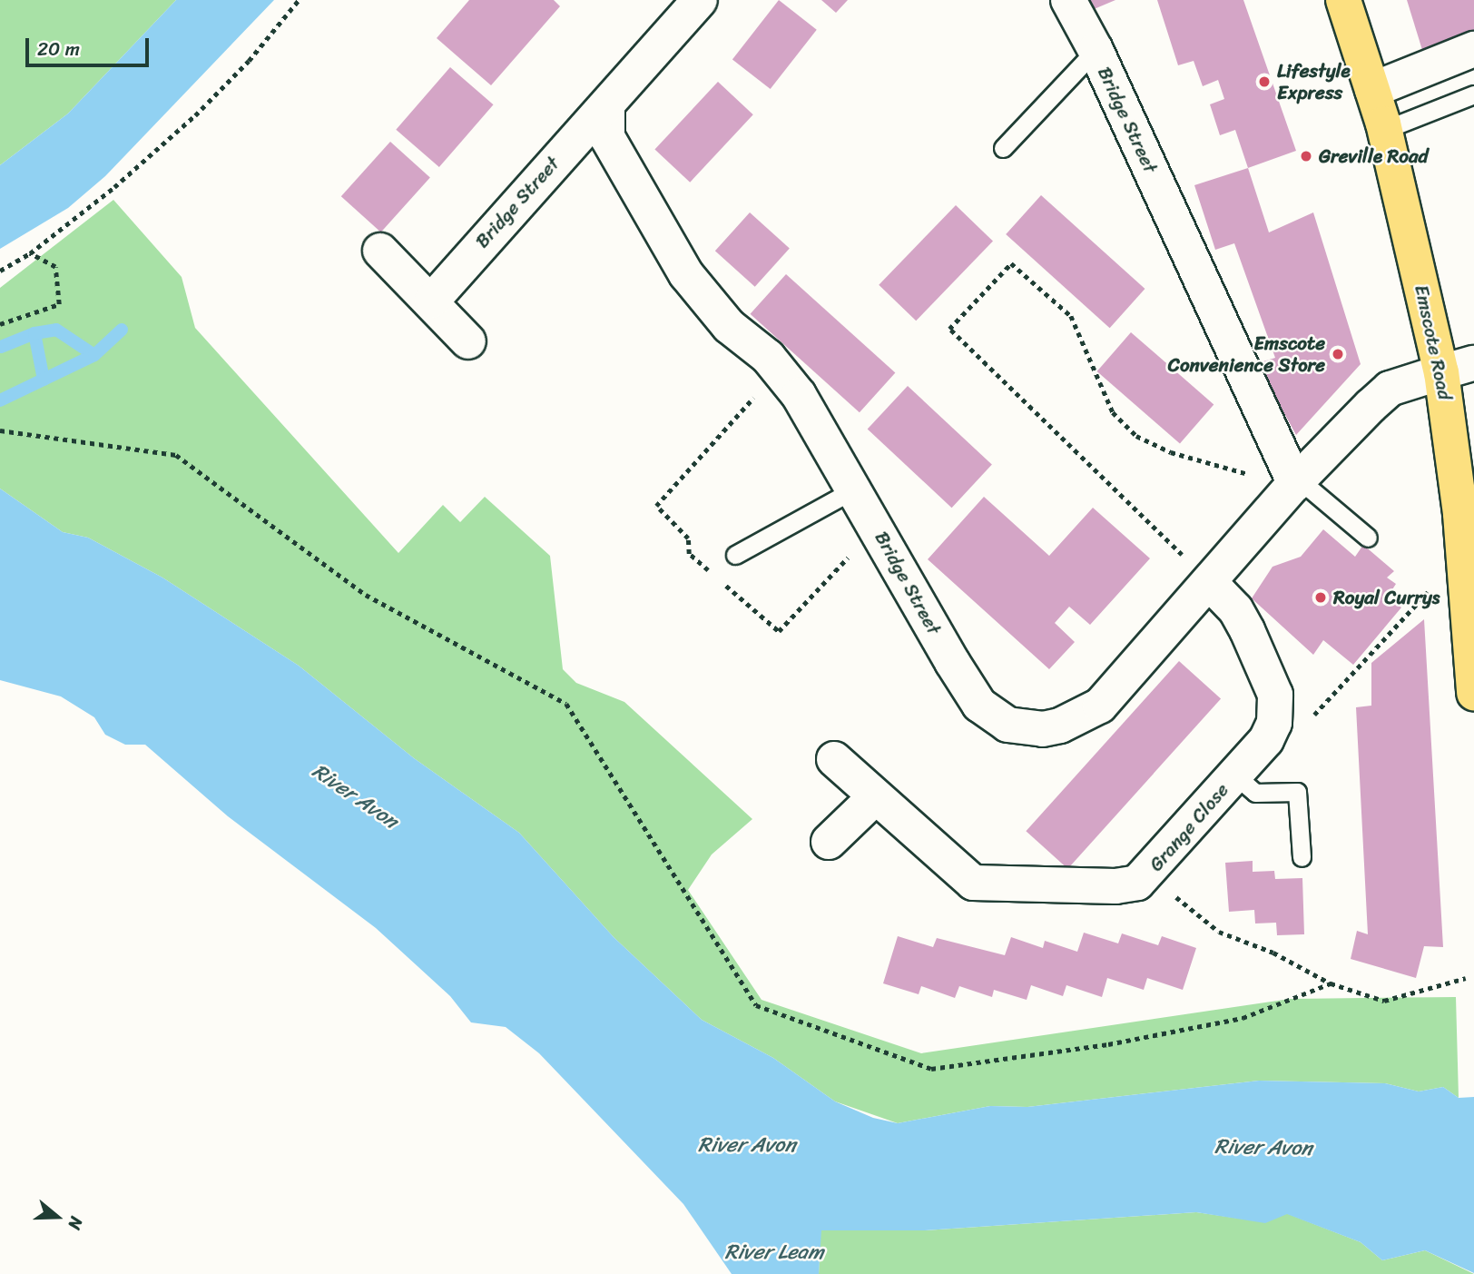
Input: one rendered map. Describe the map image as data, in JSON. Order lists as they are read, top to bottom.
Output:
{
  "streets": {
    "main road": ["Emscote Road"],
    "street": ["Bridge Street", "Grange Close"]
  },
  "crossings": [
    ["Bridge Street", "Emscote Road"],
    ["Bridge Street", "Grange Close"]
  ],
  "water": ["River Avon", "River Leam"],
  "places": [
    "Lifestyle Express",
    "Greville Road",
    "Emscote Convenience Store",
    "Royal Currys"
  ],
  "scale_bar": "20 m",
  "north": "right"
}
